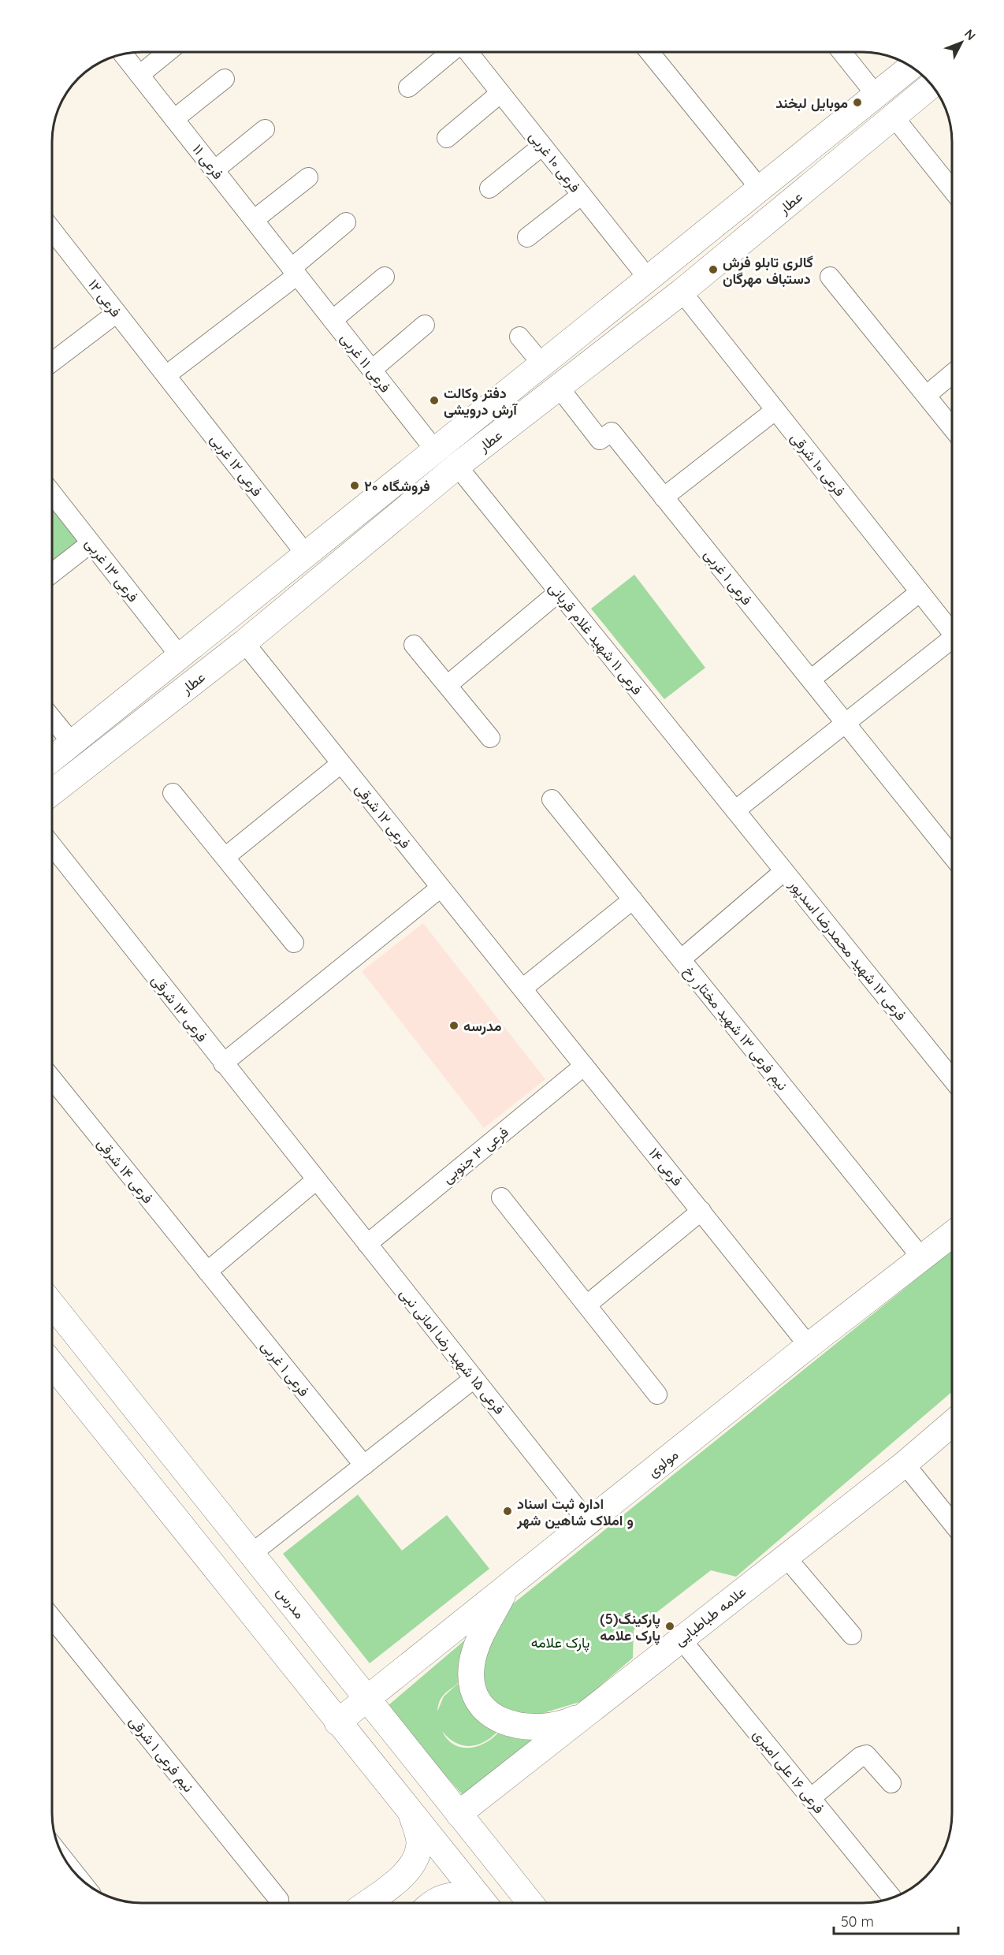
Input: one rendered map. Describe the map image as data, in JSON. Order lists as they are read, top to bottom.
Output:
{
  "streets": {
    "main road": [
      "عطار",
      "مولوی",
      "مدرس",
      "علامه طباطبایی"
    ],
    "street": [
      "فرعی ۱۱",
      "فرعی ۱۰ غربی",
      "فرعی ۱۲",
      "فرعی ۱۱ غربی",
      "فرعی ۱۰ شرقی",
      "فرعی ۱۲ غربی",
      "فرعی ۱۳ غربی",
      "فرعی ۱ غربی",
      "فرعی ۱۱ شهید غلام قربانی",
      "فرعی ۱۲ شرقی",
      "فرعی ۱۲ شهید محمدرضا اسدپور",
      "فرعی ۱۳ شرقی",
      "نیم فرعی ۱۳ شهید مختار رخ",
      "فرعی ۳ جنوبی",
      "فرعی ۱۴",
      "فرعی ۱۴ شرقی",
      "فرعی ۱۵ شهید رضا امانی نبی",
      "نیم فرعی ۱ شرقی",
      "فرعی ۱۶ علی امیری"
    ]
  },
  "crossings": [
    ["فرعی ۱۱", "فرعی ۱۱ غربی"],
    ["فرعی ۱۰ غربی", "عطار"],
    ["عطار", "فرعی ۱۱ غربی"],
    ["عطار", "فرعی ۱۰ شرقی"],
    ["عطار", "فرعی ۱۲ غربی"],
    ["عطار", "فرعی ۱۳ غربی"],
    ["عطار", "فرعی ۱ غربی"],
    ["عطار", "فرعی ۱۱ شهید غلام قربانی"],
    ["عطار", "فرعی ۱۲ شرقی"],
    ["فرعی ۱۲", "فرعی ۱۲ غربی"],
    ["فرعی ۱ غربی", "فرعی ۱۴ شرقی"],
    ["فرعی ۱۱ شهید غلام قربانی", "فرعی ۱۲ شهید محمدرضا اسدپور"],
    ["فرعی ۱۲ شرقی", "فرعی ۱۴"],
    ["فرعی ۱۳ شرقی", "فرعی ۱۵ شهید رضا امانی نبی"],
    ["نیم فرعی ۱۳ شهید مختار رخ", "مولوی"],
    ["فرعی ۳ جنوبی", "فرعی ۱۴"],
    ["فرعی ۳ جنوبی", "فرعی ۱۵ شهید رضا امانی نبی"],
    ["فرعی ۱۴", "مولوی"],
    ["فرعی ۱۵ شهید رضا امانی نبی", "مولوی"],
    ["مولوی", "مدرس"],
    ["مدرس", "علامه طباطبایی"],
    ["علامه طباطبایی", "فرعی ۱۶ علی امیری"]
  ],
  "parks": ["پارک علامه"],
  "places": [
    "موبایل لبخند",
    "گالری تابلو فرش دستباف مهرگان",
    "دفتر وکالت آرش درویشی",
    "فروشگاه ۲۰",
    "مدرسه",
    "اداره ثبت اسناد و املاک شاهین شهر",
    "پارکینگ(5) پارک علامه"
  ],
  "scale_bar": "50 m",
  "north": "top right"
}
